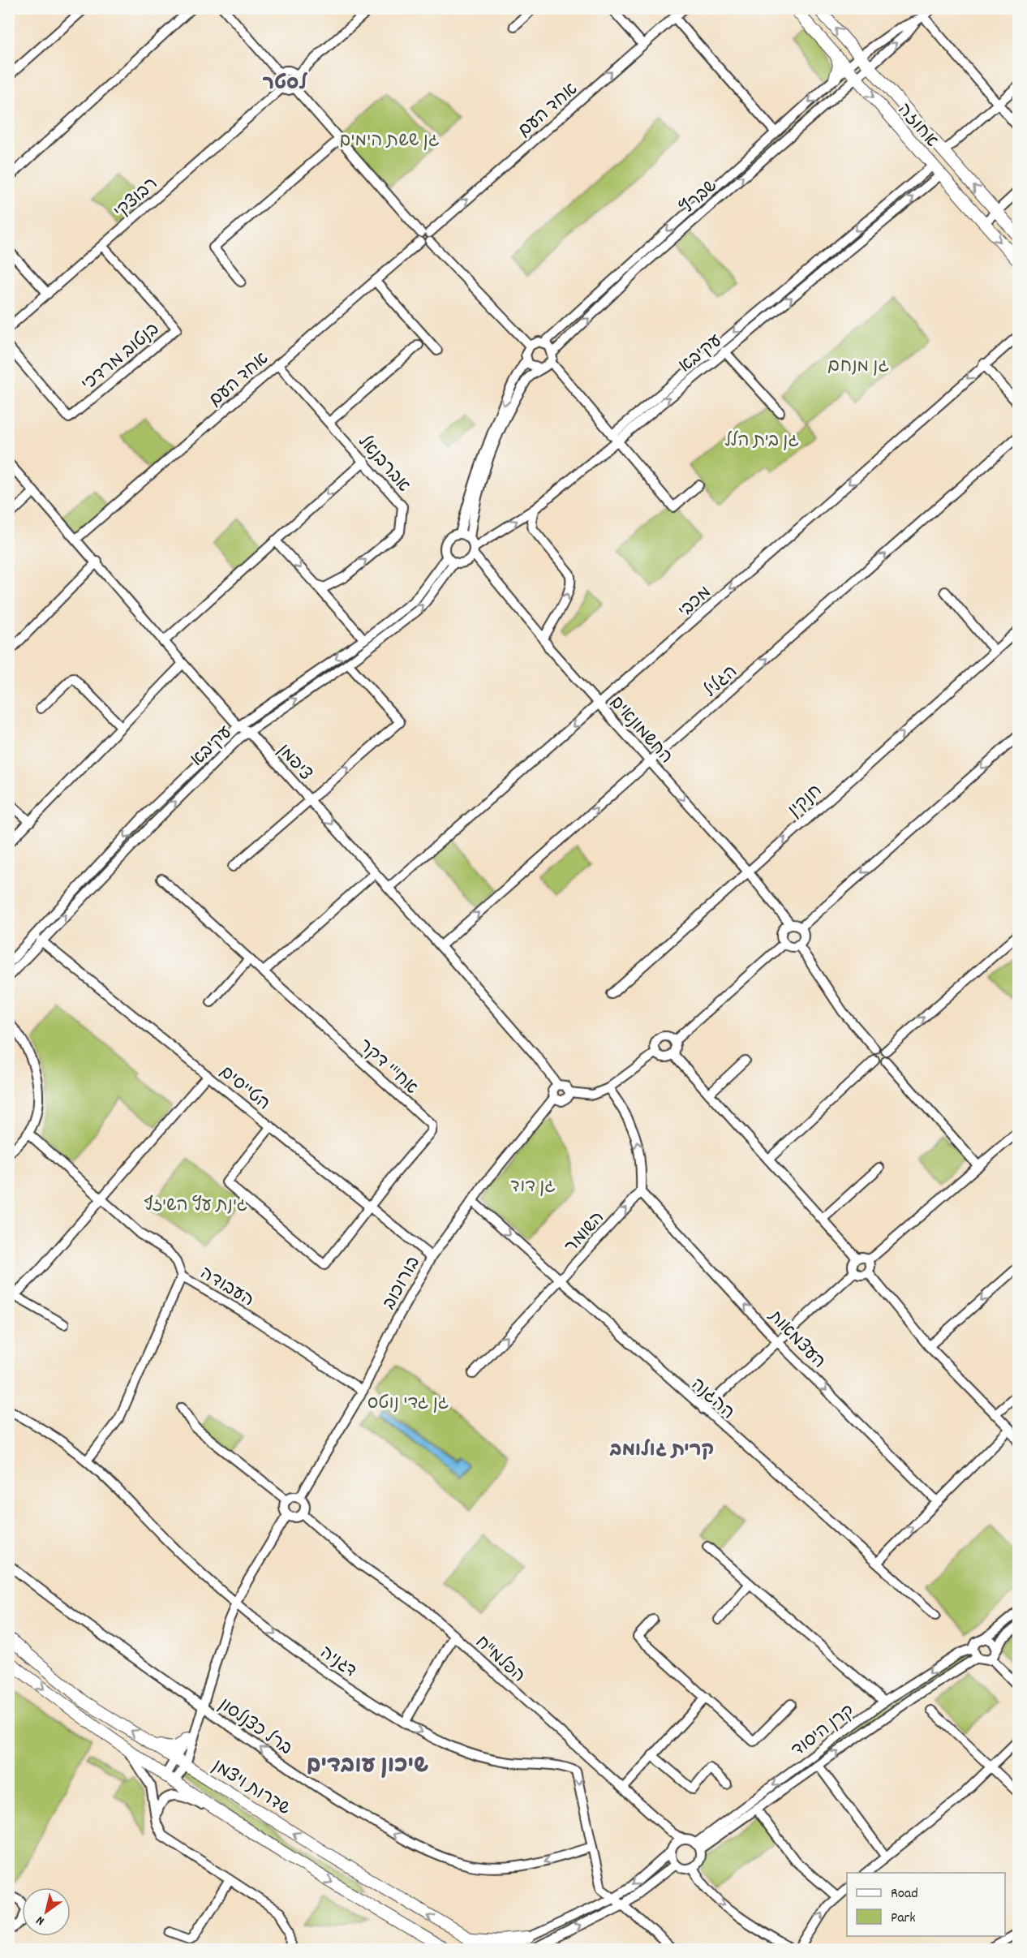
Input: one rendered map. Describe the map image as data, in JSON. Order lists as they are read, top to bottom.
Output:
{
  "streets": {
    "main road": ["אחוזה", "שדרות ויצמן"],
    "street": [
      "אחד העם",
      "שברץ",
      "רבוצקי",
      "עקיבא",
      "בנטוב מרדכי",
      "אברבנאל",
      "מכבי",
      "הגליל",
      "החשמונאים",
      "ציפמן",
      "חנקין",
      "אח''י דקר",
      "הטייסים",
      "השומר",
      "בורוכוב",
      "העבודה",
      "העצמאות",
      "ההגנה",
      "הפלמ\"ח",
      "דגניה",
      "ברל כצנלסון",
      "קרן היסוד"
    ]
  },
  "crossings": [
    ["אחד העם", "אברבנאל"],
    ["אחד העם", "ציפמן"],
    ["אחוזה", "שברץ"],
    ["אחוזה", "עקיבא"],
    ["רבוצקי", "בנטוב מרדכי"],
    ["עקיבא", "החשמונאים"],
    ["עקיבא", "ציפמן"],
    ["עקיבא", "הטייסים"],
    ["מכבי", "החשמונאים"],
    ["מכבי", "ציפמן"],
    ["הגליל", "החשמונאים"],
    ["הגליל", "ציפמן"],
    ["החשמונאים", "חנקין"],
    ["ציפמן", "בורוכוב"],
    ["אח''י דקר", "הטייסים"],
    ["הטייסים", "בורוכוב"],
    ["השומר", "העצמאות"],
    ["השומר", "ההגנה"],
    ["בורוכוב", "העבודה"],
    ["בורוכוב", "ההגנה"],
    ["בורוכוב", "הפלמ\"ח"],
    ["הפלמ\"ח", "קרן היסוד"],
    ["דגניה", "ברל כצנלסון"]
  ],
  "one_way": [
    "אחד העם",
    "מכבי",
    "הגליל",
    "חנקין",
    "השומר",
    "דגניה",
    "ברל כצנלסון"
  ],
  "districts": ["לסטר", "קרית גולומב", "שיכון עובדים"],
  "parks": [
    "גן ששת הימים",
    "גן מנחם",
    "גן בית הלל",
    "גן דוד",
    "גינת עץ השיזף",
    "גן גדי נוטס"
  ],
  "legend": ["Road", "Park"],
  "north": "bottom left"
}
